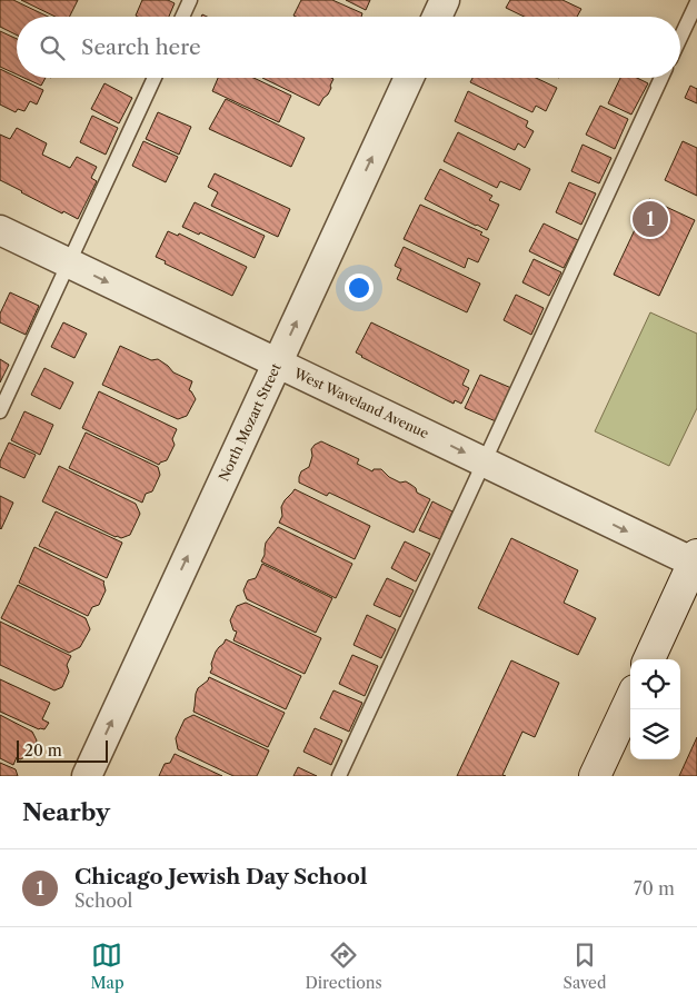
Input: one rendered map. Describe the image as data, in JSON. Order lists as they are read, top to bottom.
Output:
{
  "streets": {
    "street": ["West Waveland Avenue", "North Mozart Street"]
  },
  "crossings": [
    ["West Waveland Avenue", "North Mozart Street"]
  ],
  "one_way": ["West Waveland Avenue", "North Mozart Street"],
  "scale_bar": "20 m",
  "page": {
    "search": "Search here",
    "pins": "1",
    "scale": "20 m",
    "heading": "Nearby",
    "list": [
      {
        "mark": "1",
        "name": "Chicago Jewish Day School",
        "note": "School",
        "value": "70 m"
      }
    ],
    "nav": ["Map", "Directions", "Saved"]
  }
}
